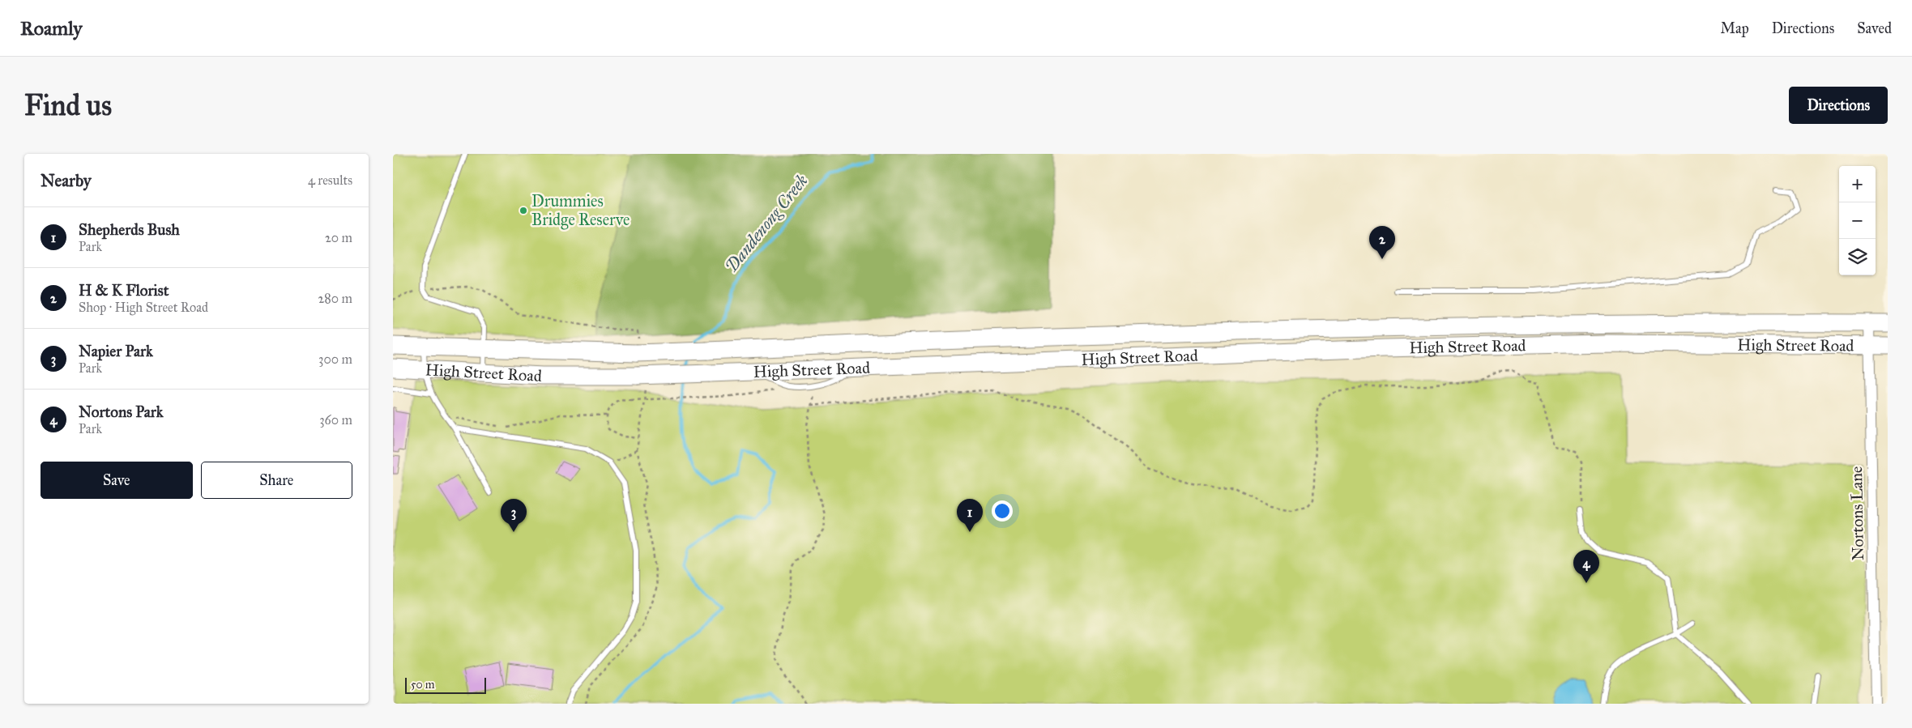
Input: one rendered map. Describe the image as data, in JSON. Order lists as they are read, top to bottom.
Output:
{
  "streets": {
    "main road": ["High Street Road"],
    "street": ["Nortons Lane"]
  },
  "crossings": [
    ["High Street Road", "Nortons Lane"]
  ],
  "water": ["Dandenong Creek"],
  "places": ["Drummies Bridge Reserve"],
  "scale_bar": "50 m",
  "page": {
    "header": "Roamly",
    "nav": ["Map", "Directions", "Saved"],
    "buttons": [
      "Directions",
      ["Save", "Share"]
    ],
    "title": "Find us",
    "heading": ["Nearby", "4 results"],
    "map_buttons": ["+", "−"],
    "list": [
      {
        "mark": "1",
        "name": "Shepherds Bush",
        "note": "Park",
        "value": "20 m"
      },
      {
        "mark": "2",
        "name": "H & K Florist",
        "note": "Shop · High Street Road",
        "value": "280 m"
      },
      {
        "mark": "3",
        "name": "Napier Park",
        "note": "Park",
        "value": "300 m"
      },
      {
        "mark": "4",
        "name": "Nortons Park",
        "note": "Park",
        "value": "360 m"
      }
    ],
    "pins": [
      "2",
      "1",
      "3",
      "4"
    ],
    "scale": "50 m"
  }
}
